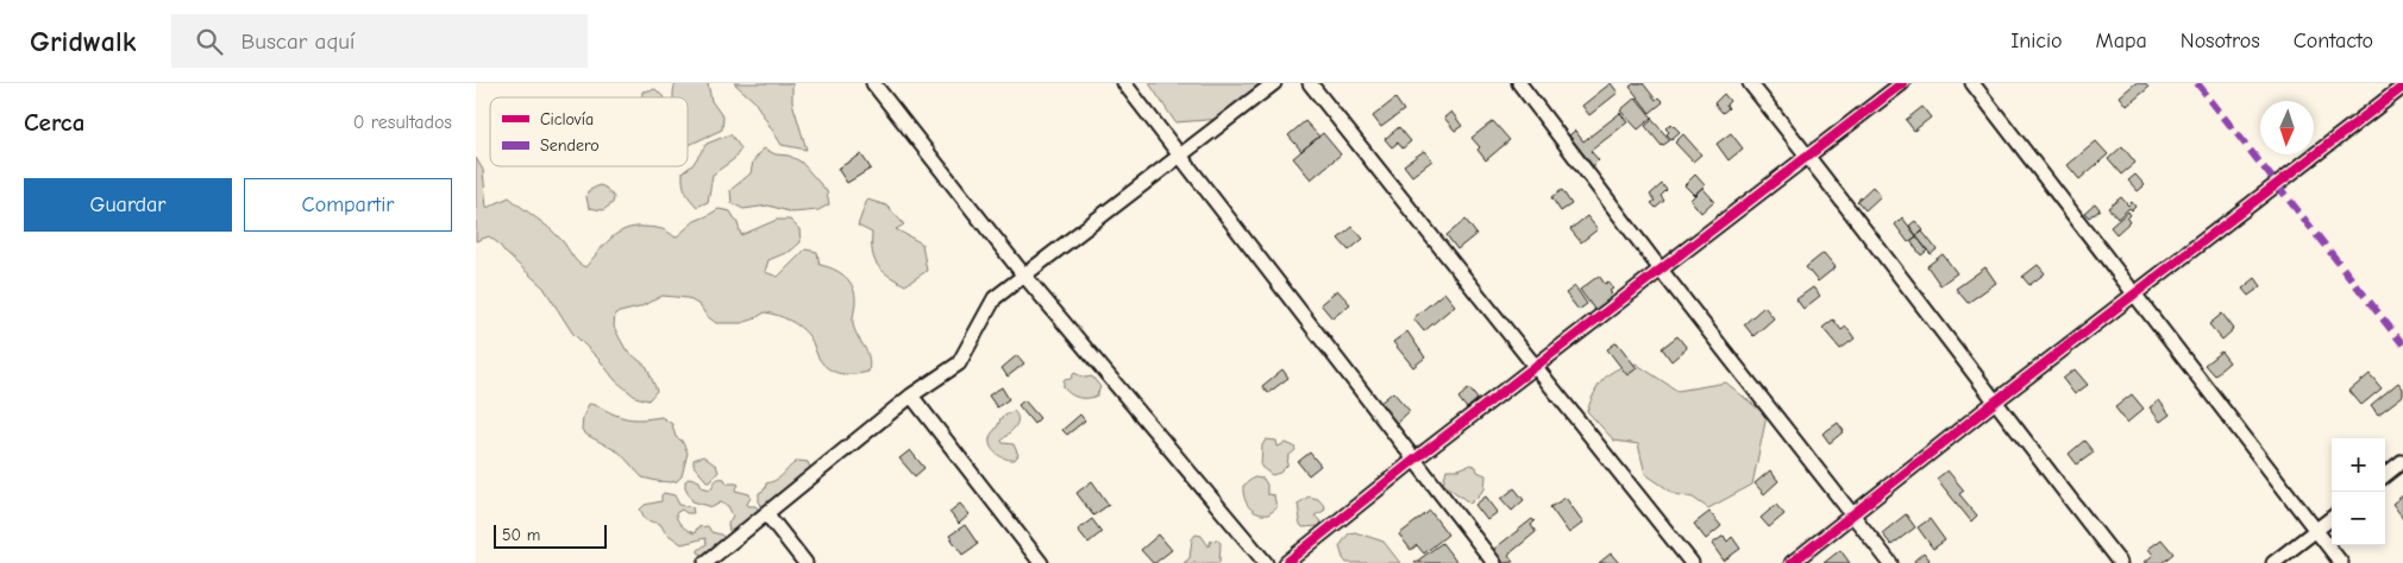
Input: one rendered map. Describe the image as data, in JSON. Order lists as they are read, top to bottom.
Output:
{
  "legend": ["Ciclovía", "Sendero"],
  "scale_bar": "50 m",
  "north": "bottom",
  "page": {
    "header": "Gridwalk",
    "search": "Buscar aquí",
    "nav": [
      "Inicio",
      "Mapa",
      "Nosotros",
      "Contacto"
    ],
    "heading": ["Cerca", "0 resultados"],
    "buttons": ["Guardar", "Compartir"],
    "map_buttons": ["+", "−"],
    "scale": "50 m"
  }
}
